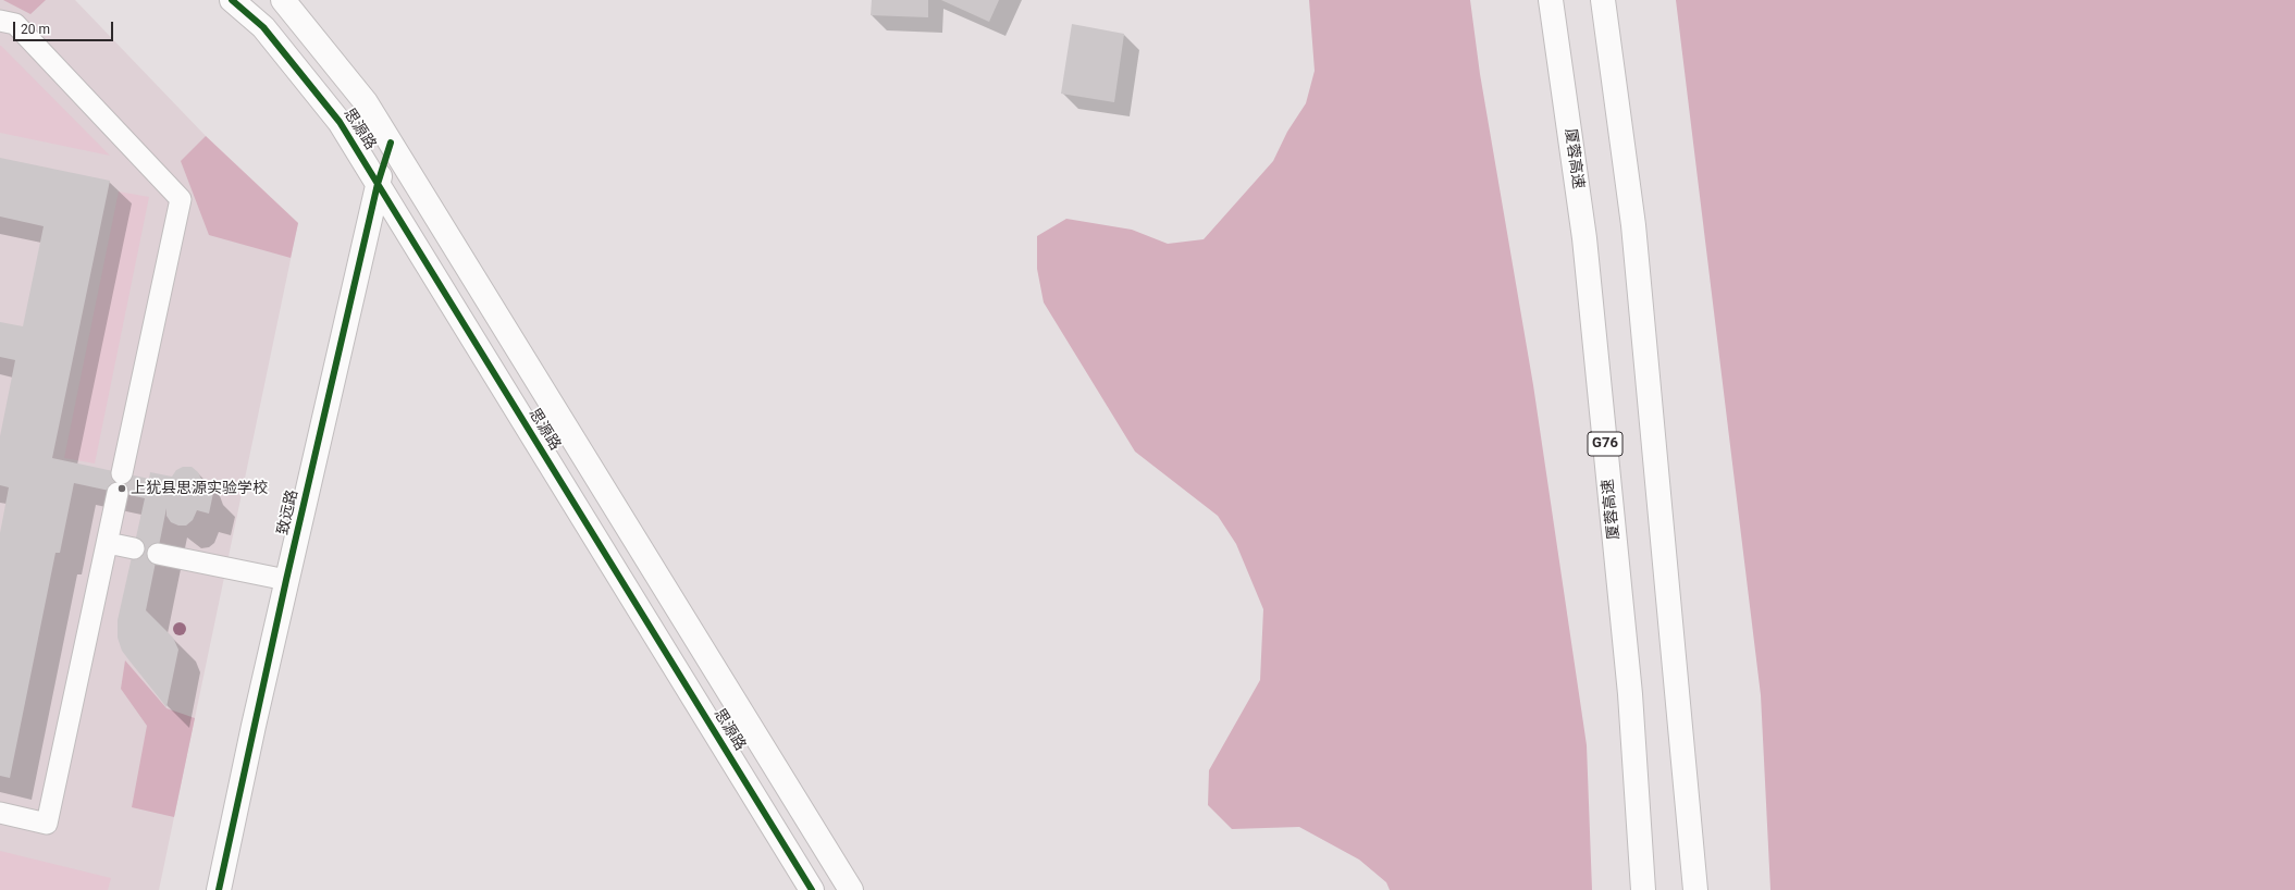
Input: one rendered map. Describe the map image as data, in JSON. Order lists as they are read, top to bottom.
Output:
{
  "streets": {
    "main road": [
      "思源路",
      "厦蓉高速",
      "G76",
      "致远路"
    ]
  },
  "crossings": [
    ["思源路", "致远路"]
  ],
  "places": ["上犹县思源实验学校"],
  "scale_bar": "20 m"
}
